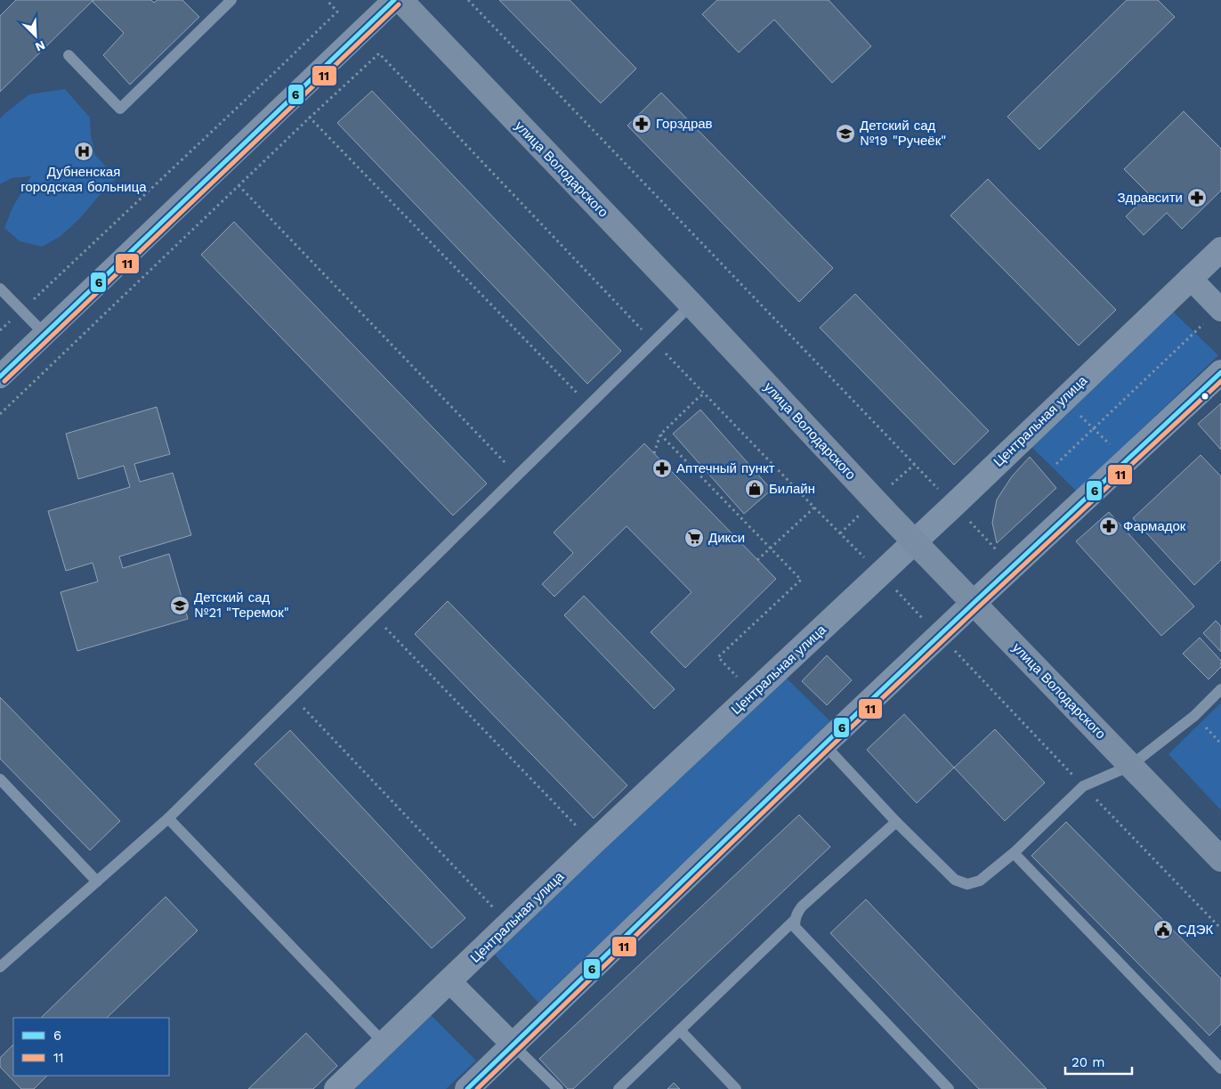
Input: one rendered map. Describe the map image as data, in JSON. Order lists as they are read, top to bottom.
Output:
{
  "streets": {
    "main road": ["улица Володарского"],
    "street": ["Центральная улица"]
  },
  "crossings": [
    ["улица Володарского", "Центральная улица"]
  ],
  "places": {
    "pharmacy": [
      "Горздрав",
      "Здравсити",
      "Аптечный пункт",
      "Фармадок"
    ],
    "school or university": ["Детский сад №19 \"Ручеёк\"", "Детский сад №21 \"Теремок\""],
    "hospital": ["Дубненская городская больница"],
    "shop": ["Билайн"],
    "supermarket": ["Дикси"],
    "public building": ["СДЭК"]
  },
  "lines": ["transit line 6", "transit line 11"],
  "legend": ["6", "11"],
  "scale_bar": "20 m",
  "north": "bottom right"
}
